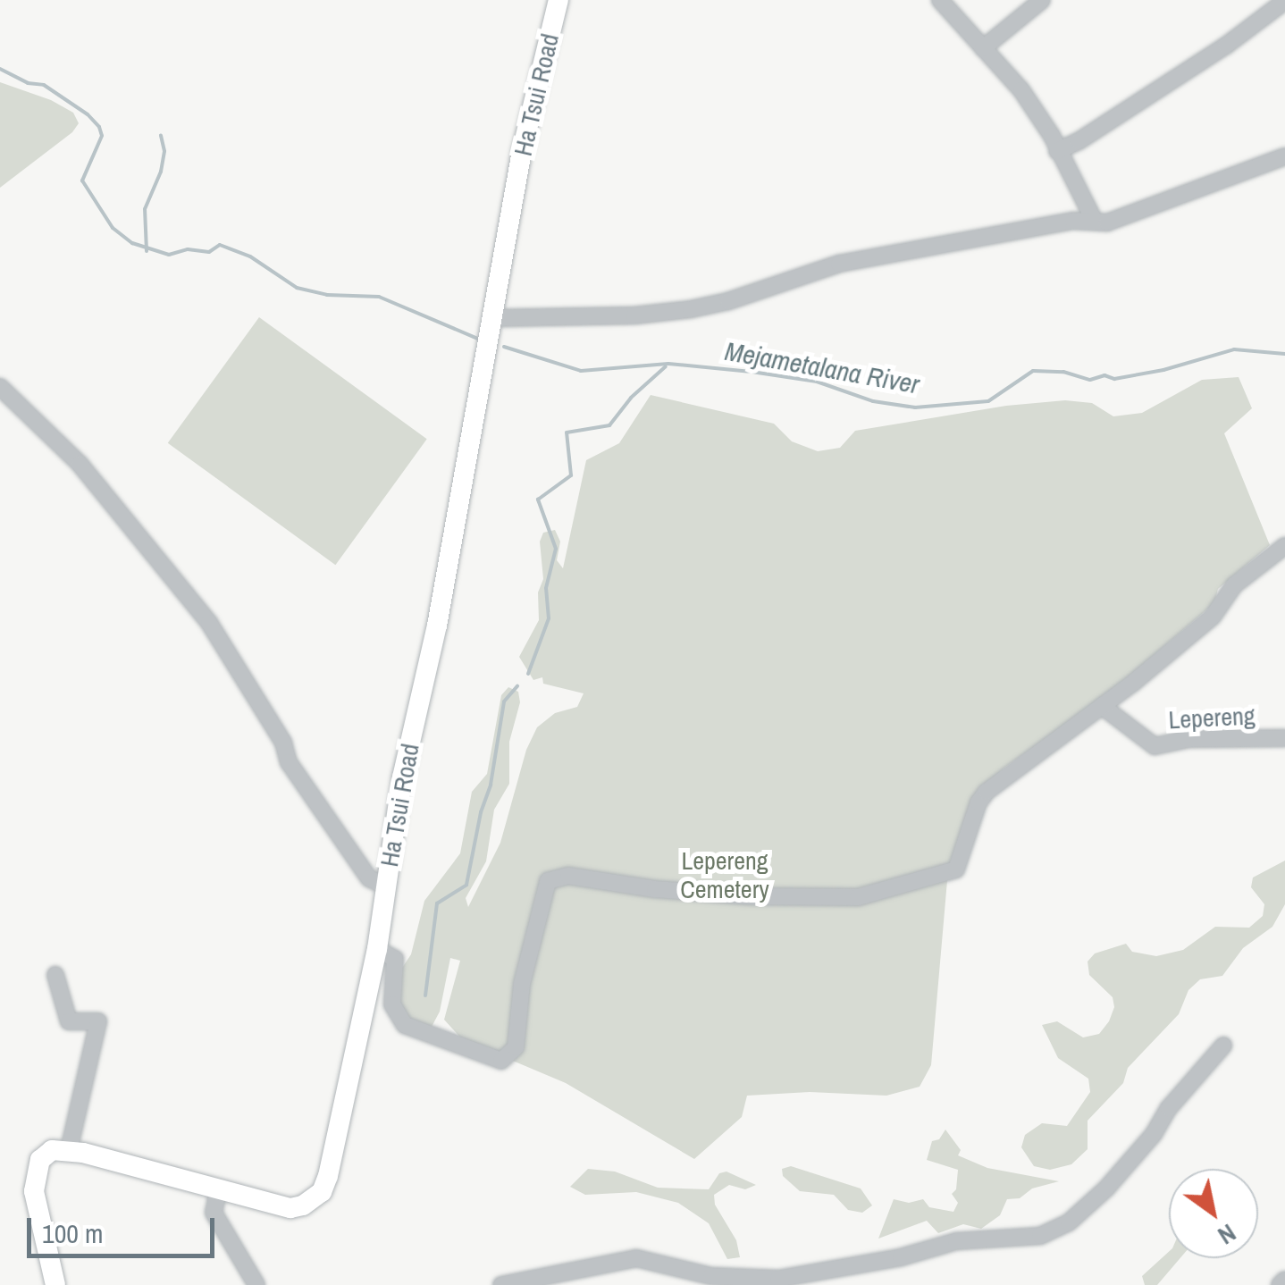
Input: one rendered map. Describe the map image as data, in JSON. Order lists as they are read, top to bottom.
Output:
{
  "streets": {
    "street": ["Ha Tsui Road", "Lepereng"]
  },
  "water": ["Mejametalana River"],
  "parks": ["Lepereng Cemetery"],
  "scale_bar": "100 m",
  "north": "bottom right"
}
